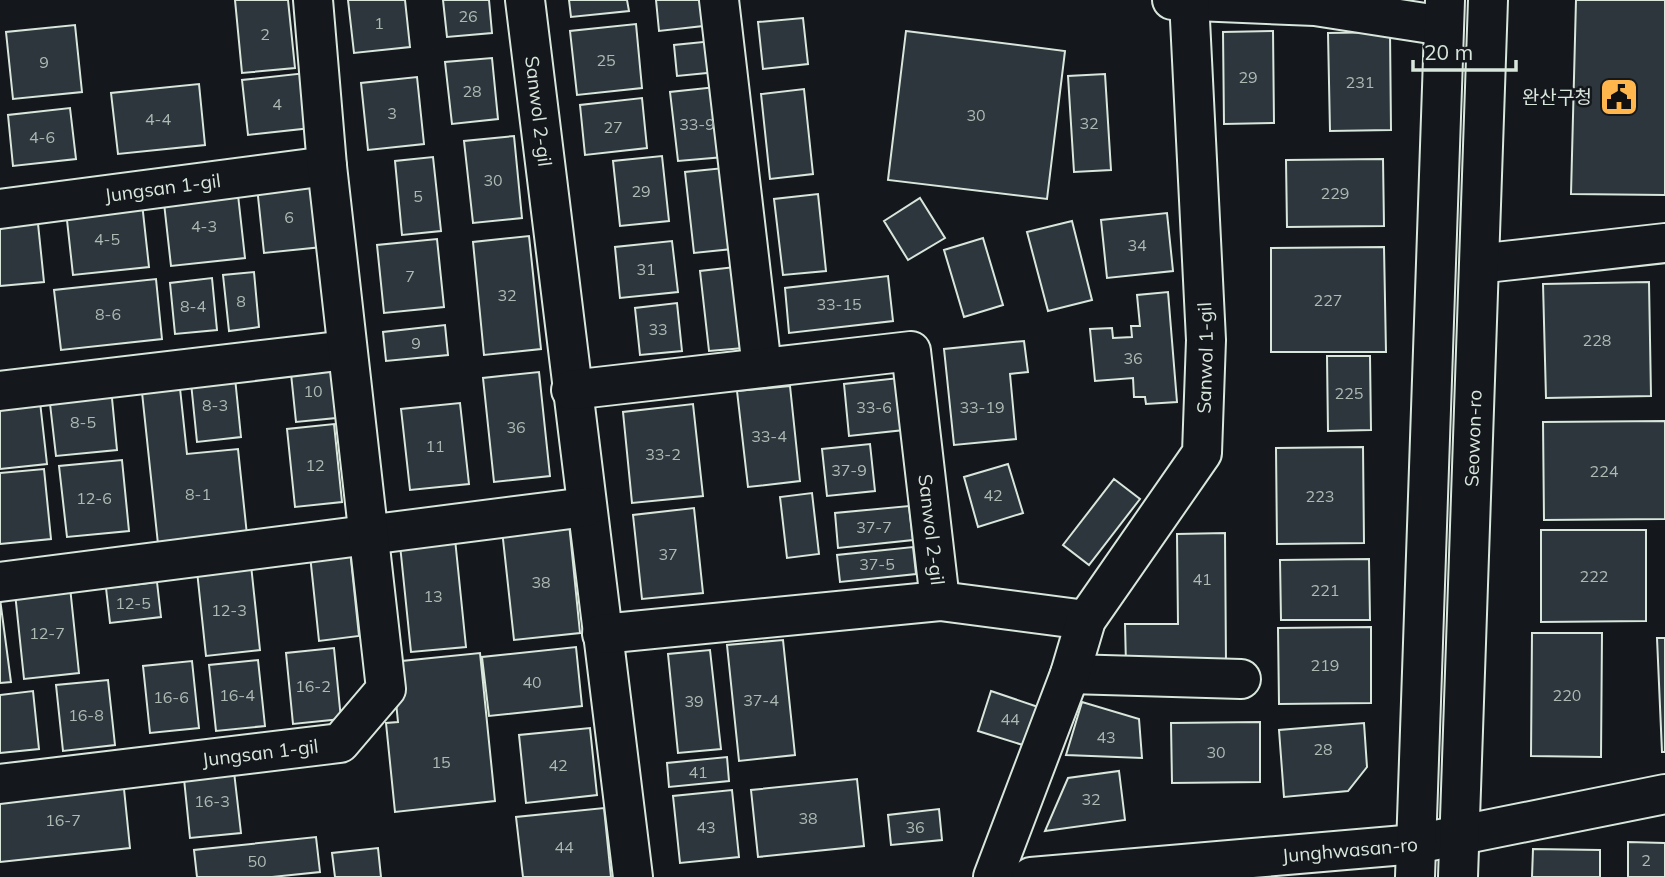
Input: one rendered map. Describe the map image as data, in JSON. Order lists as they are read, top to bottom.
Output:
{
  "streets": {
    "street": [
      "Sanwol 2-gil",
      "Jungsan 1-gil",
      "Sanwol 1-gil",
      "Seowon-ro",
      "Junghwasan-ro"
    ]
  },
  "crossings": [
    ["Seowon-ro", "Junghwasan-ro"]
  ],
  "places": {
    "public building": ["완산구청"]
  },
  "house_numbers": [
    "26",
    "1",
    "2",
    "25",
    "9",
    "29",
    "231",
    "28",
    "4",
    "3",
    "30",
    "4-4",
    "32",
    "33-9",
    "27",
    "4-6",
    "30",
    "29",
    "229",
    "5",
    "6",
    "4-3",
    "4-5",
    "34",
    "31",
    "7",
    "32",
    "227",
    "8",
    "33-15",
    "8-4",
    "8-6",
    "33",
    "228",
    "9",
    "36",
    "10",
    "225",
    "8-3",
    "33-6",
    "33-19",
    "8-5",
    "36",
    "33-4",
    "11",
    "33-2",
    "12",
    "37-9",
    "224",
    "8-1",
    "42",
    "223",
    "12-6",
    "37-7",
    "37",
    "37-5",
    "222",
    "41",
    "38",
    "221",
    "13",
    "12-5",
    "12-3",
    "12-7",
    "219",
    "40",
    "16-2",
    "16-4",
    "220",
    "16-6",
    "37-4",
    "39",
    "16-8",
    "44",
    "43",
    "28",
    "30",
    "15",
    "42",
    "41",
    "32",
    "16-3",
    "38",
    "16-7",
    "43",
    "36",
    "44",
    "2",
    "50"
  ],
  "scale_bar": "20 m"
}
